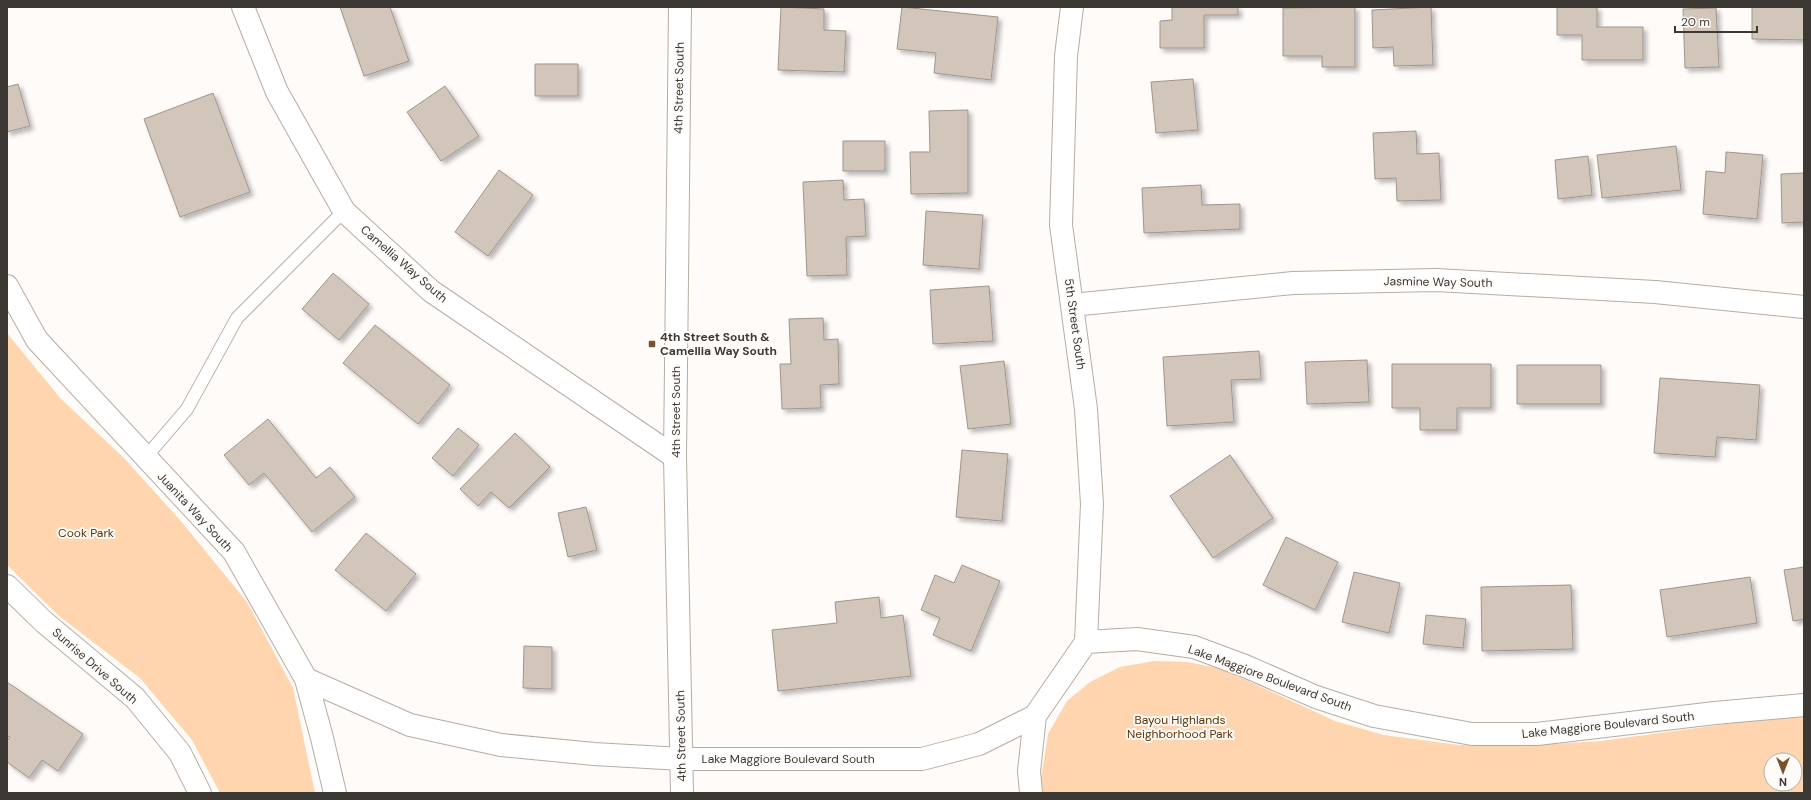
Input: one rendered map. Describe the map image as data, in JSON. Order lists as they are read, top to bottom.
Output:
{
  "streets": {
    "street": [
      "4th Street South",
      "Camellia Way South",
      "Jasmine Way South",
      "5th Street South",
      "Juanita Way South",
      "Sunrise Drive South",
      "Lake Maggiore Boulevard South"
    ]
  },
  "crossings": [
    ["4th Street South", "Camellia Way South"],
    ["4th Street South", "Lake Maggiore Boulevard South"],
    ["Jasmine Way South", "5th Street South"],
    ["5th Street South", "Lake Maggiore Boulevard South"],
    ["Juanita Way South", "Lake Maggiore Boulevard South"]
  ],
  "parks": ["Cook Park", "Bayou Highlands Neighborhood Park"],
  "places": {
    "transit": ["4th Street South & Camellia Way South"]
  },
  "scale_bar": "20 m",
  "north": "bottom"
}
